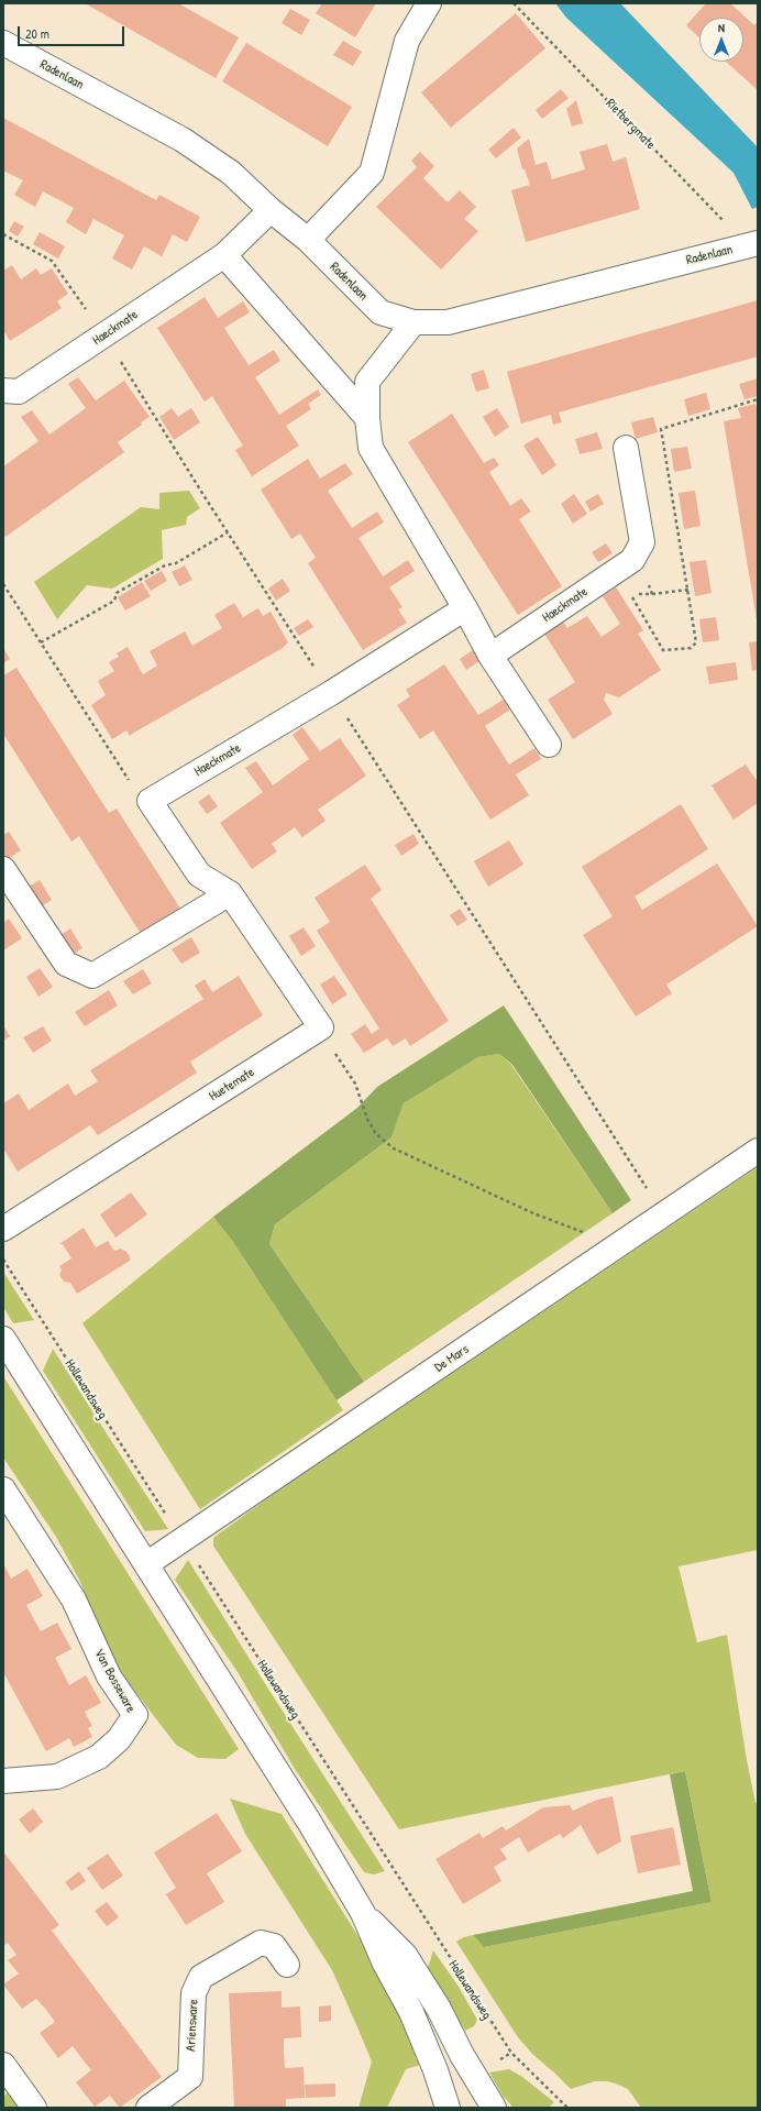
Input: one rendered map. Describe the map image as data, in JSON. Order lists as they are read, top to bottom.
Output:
{
  "streets": {
    "street": [
      "Radenlaan",
      "Haeckmate",
      "Huetemate",
      "De Mars",
      "Van Bosseware",
      "Ariensware"
    ],
    "path": ["Rietbergmate", "Hollewandsweg"]
  },
  "crossings": [
    ["Radenlaan", "Rietbergmate"],
    ["Radenlaan", "Haeckmate"],
    ["De Mars", "Hollewandsweg"]
  ],
  "scale_bar": "20 m",
  "north": "top"
}
